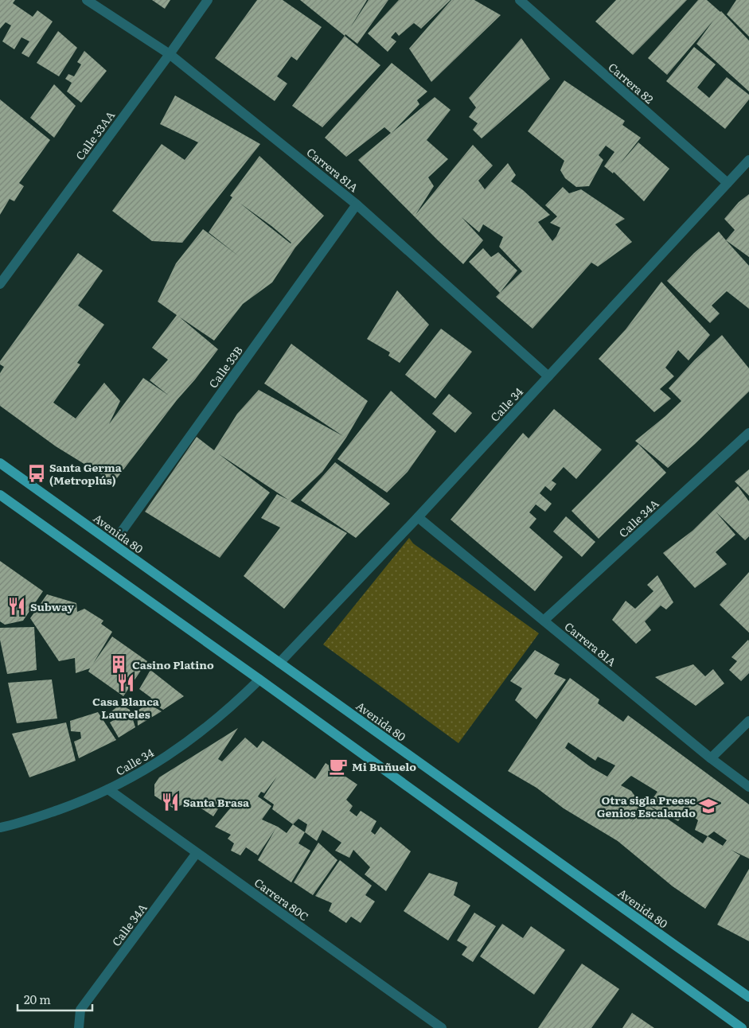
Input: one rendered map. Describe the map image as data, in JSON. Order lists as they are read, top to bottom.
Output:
{
  "streets": {
    "main road": ["Avenida 80"],
    "street": [
      "Carrera 82",
      "Calle 33AA",
      "Carrera 81A",
      "Calle 33B",
      "Calle 34",
      "Calle 34A",
      "Carrera 80C"
    ]
  },
  "crossings": [
    ["Carrera 82", "Calle 34"],
    ["Calle 33AA", "Carrera 81A"],
    ["Carrera 81A", "Calle 33B"],
    ["Carrera 81A", "Calle 34"],
    ["Carrera 81A", "Calle 34A"],
    ["Calle 33B", "Avenida 80"],
    ["Calle 34", "Avenida 80"],
    ["Calle 34", "Carrera 80C"],
    ["Calle 34A", "Carrera 80C"]
  ],
  "places": {
    "bus stop": ["Santa Germa (Metroplús)"],
    "restaurant": ["Subway", "Casa Blanca Laureles", "Santa Brasa"],
    "building": ["Casino Platino"],
    "cafe": ["Mi Buñuelo"],
    "school or university": ["Otra sigla Preesc Genios Escalando"]
  },
  "scale_bar": "20 m"
}
